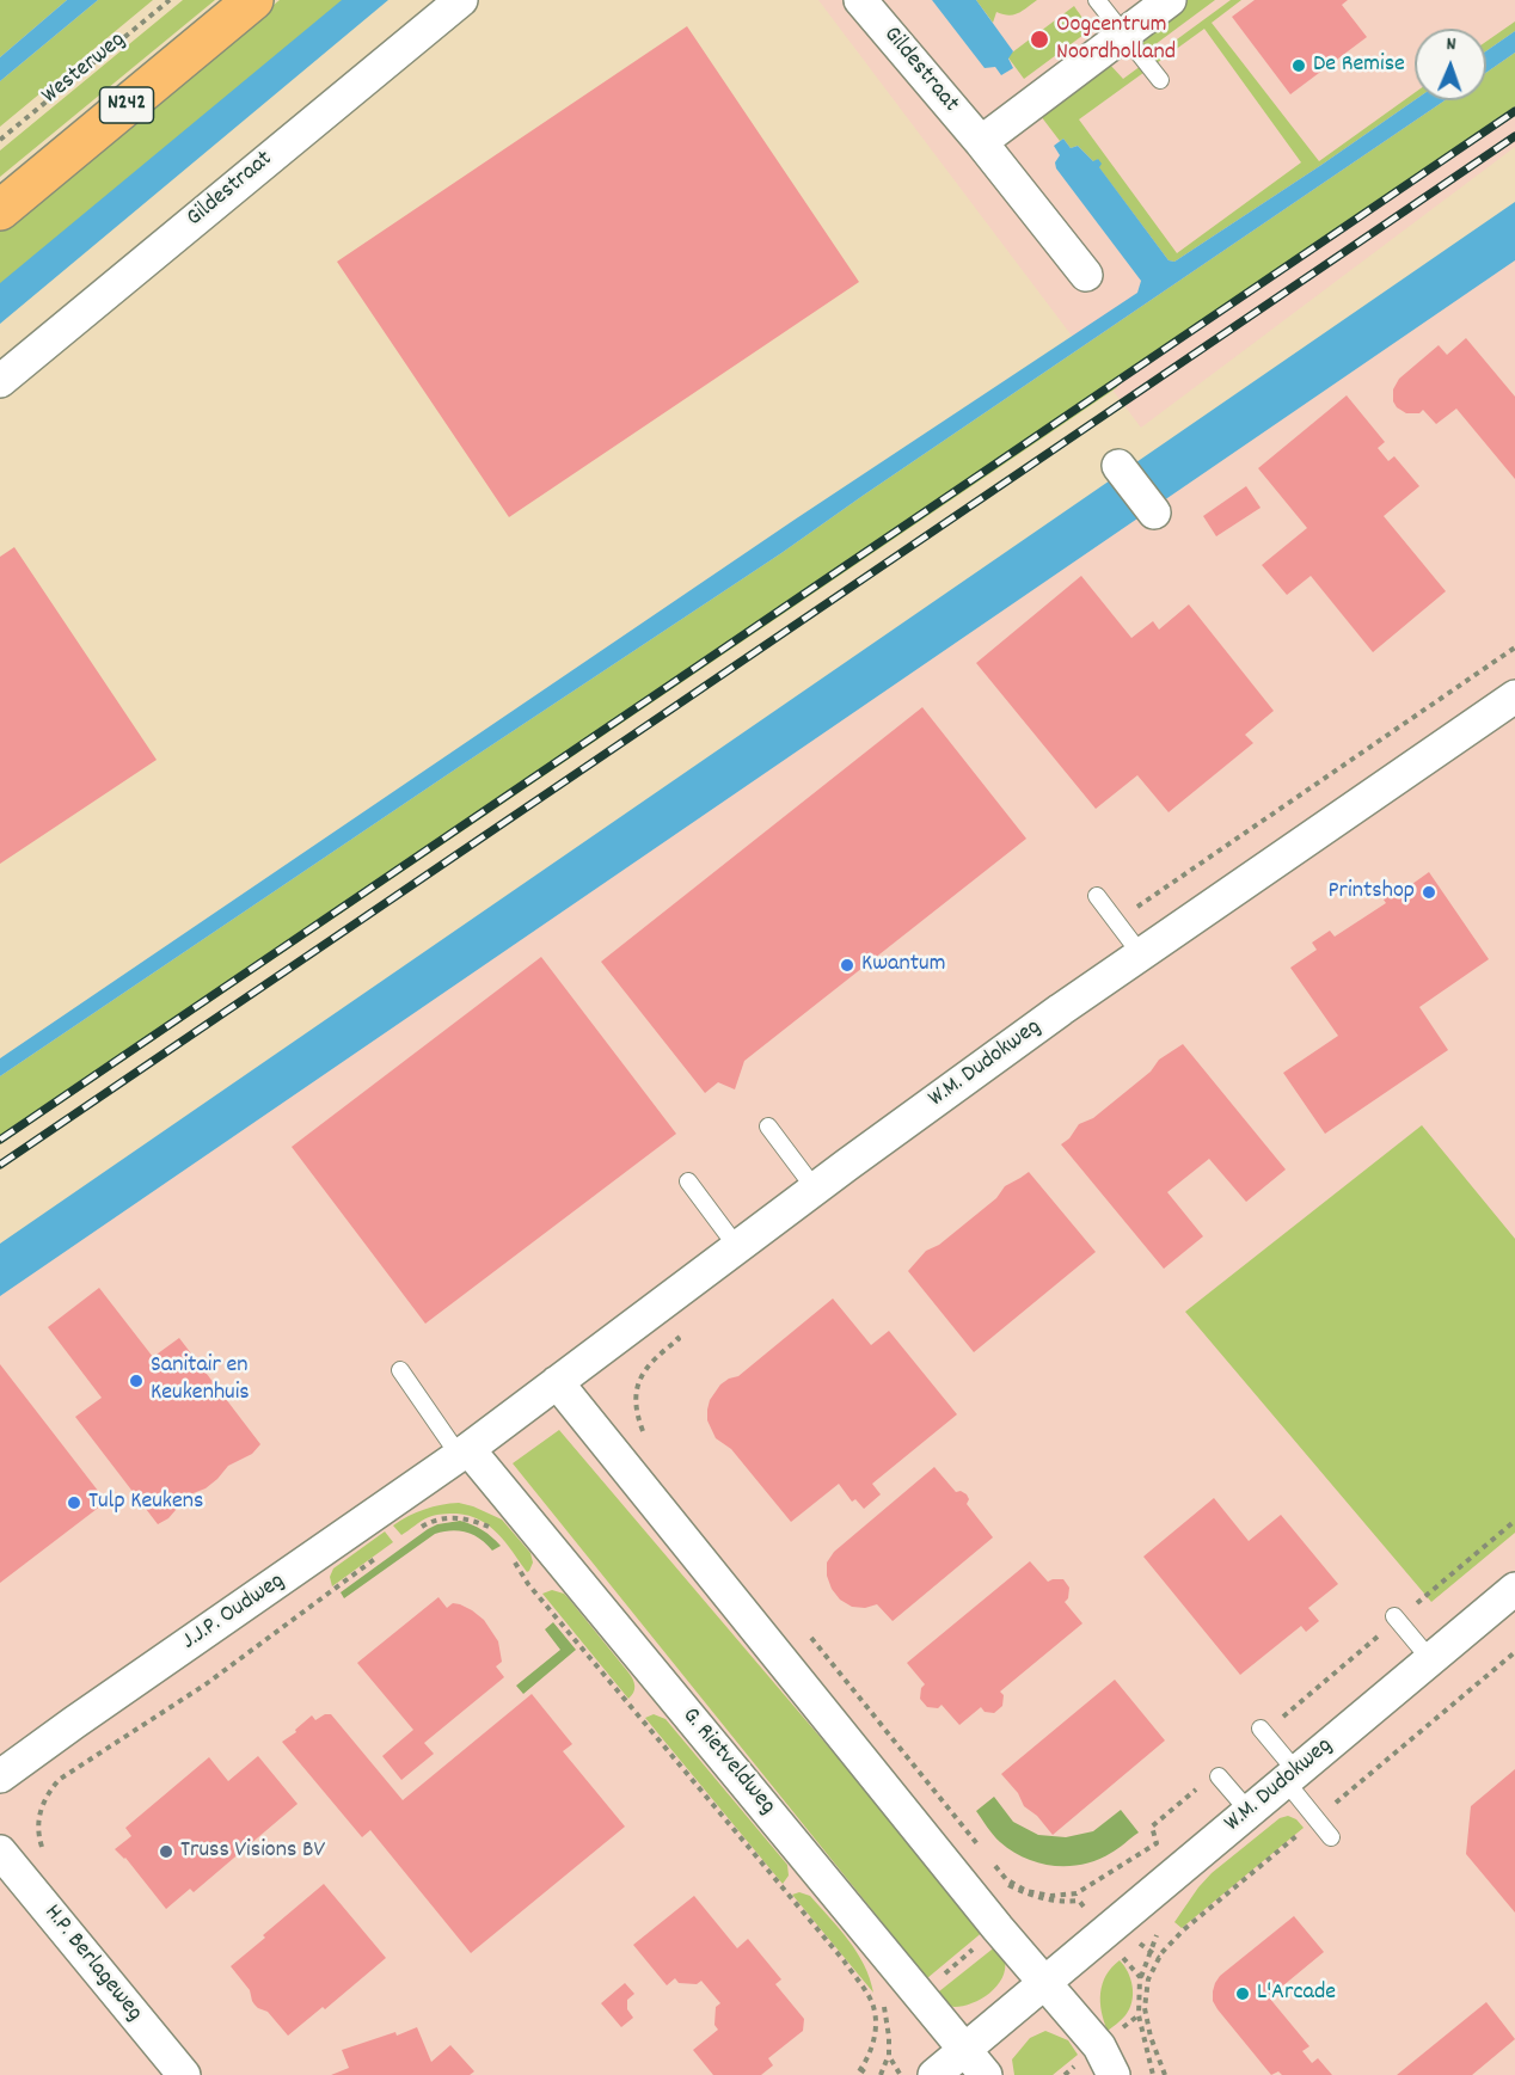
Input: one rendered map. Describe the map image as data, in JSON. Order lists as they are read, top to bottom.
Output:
{
  "streets": {
    "main road": ["N242"],
    "street": [
      "Gildestraat",
      "W.M. Dudokweg",
      "J.J.P. Oudweg",
      "G. Rietveldweg",
      "H.P. Berlageweg"
    ],
    "path": ["Westerweg"]
  },
  "crossings": [
    ["W.M. Dudokweg", "J.J.P. Oudweg"],
    ["W.M. Dudokweg", "G. Rietveldweg"],
    ["J.J.P. Oudweg", "G. Rietveldweg"]
  ],
  "places": [
    "Oogcentrum Noordholland",
    "De Remise",
    "Printshop",
    "Kwantum",
    "Sanitair en Keukenhuis",
    "Tulp Keukens",
    "Truss Visions BV",
    "L'Arcade"
  ],
  "north": "top"
}
